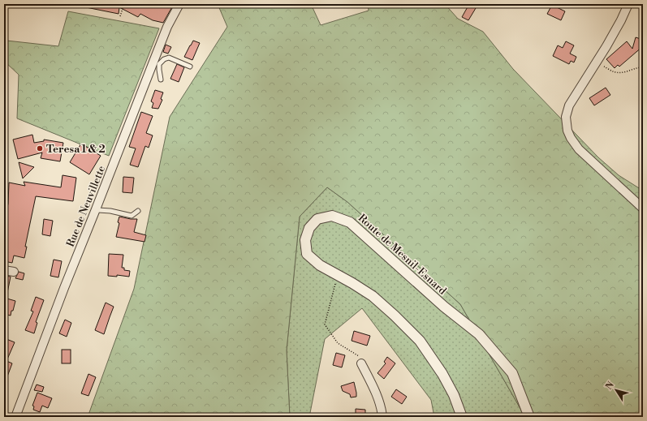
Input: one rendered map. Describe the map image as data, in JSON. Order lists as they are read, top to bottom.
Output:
{
  "streets": {
    "street": ["Rue de Neuvillette", "Route de Mesnil-Esnard"]
  },
  "places": ["Teresa 1 & 2"],
  "north": "top left"
}
